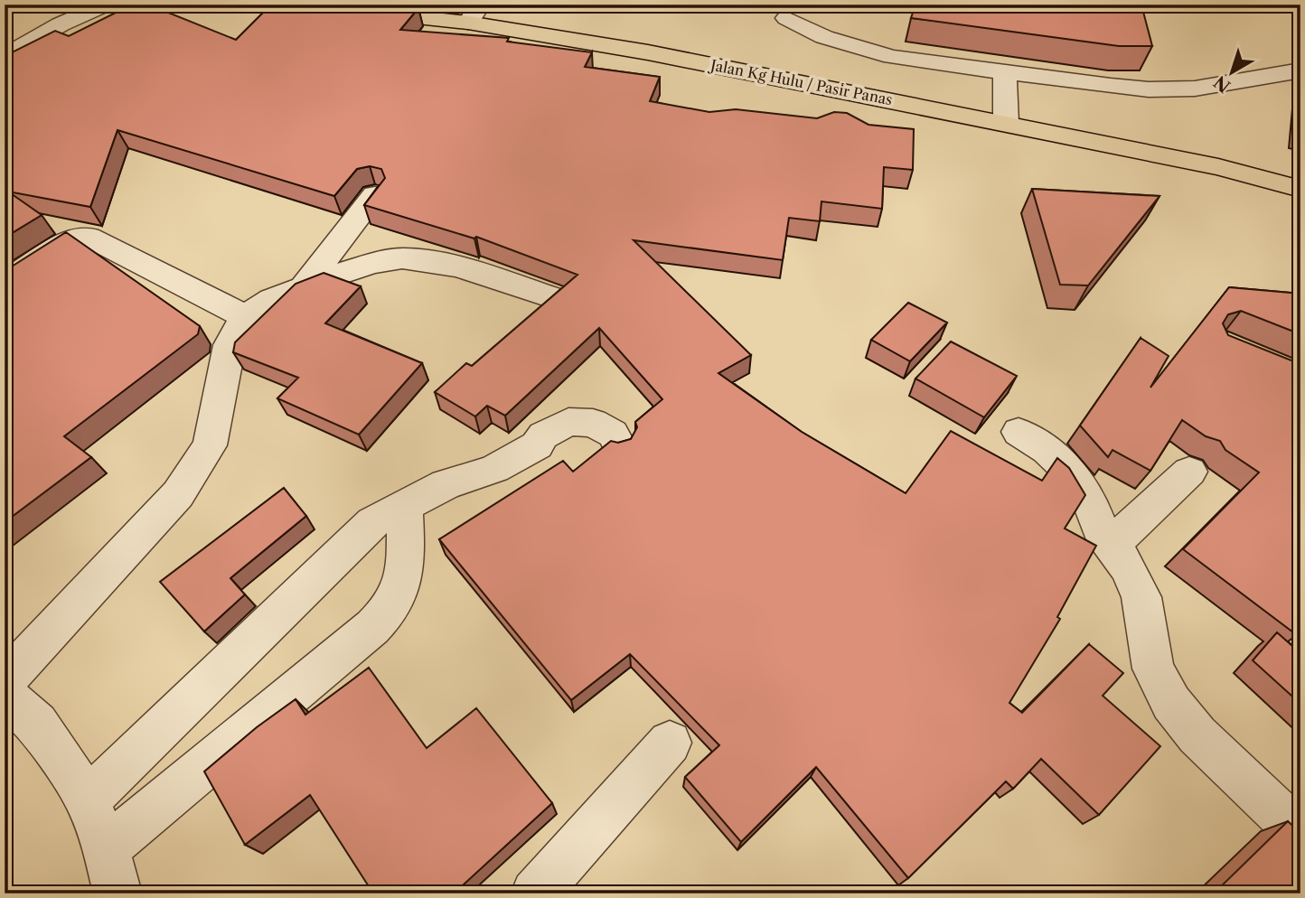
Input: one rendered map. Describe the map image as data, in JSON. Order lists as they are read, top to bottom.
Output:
{
  "streets": {
    "main road": ["Jalan Kg Hulu / Pasir Panas"]
  },
  "north": "bottom left"
}
